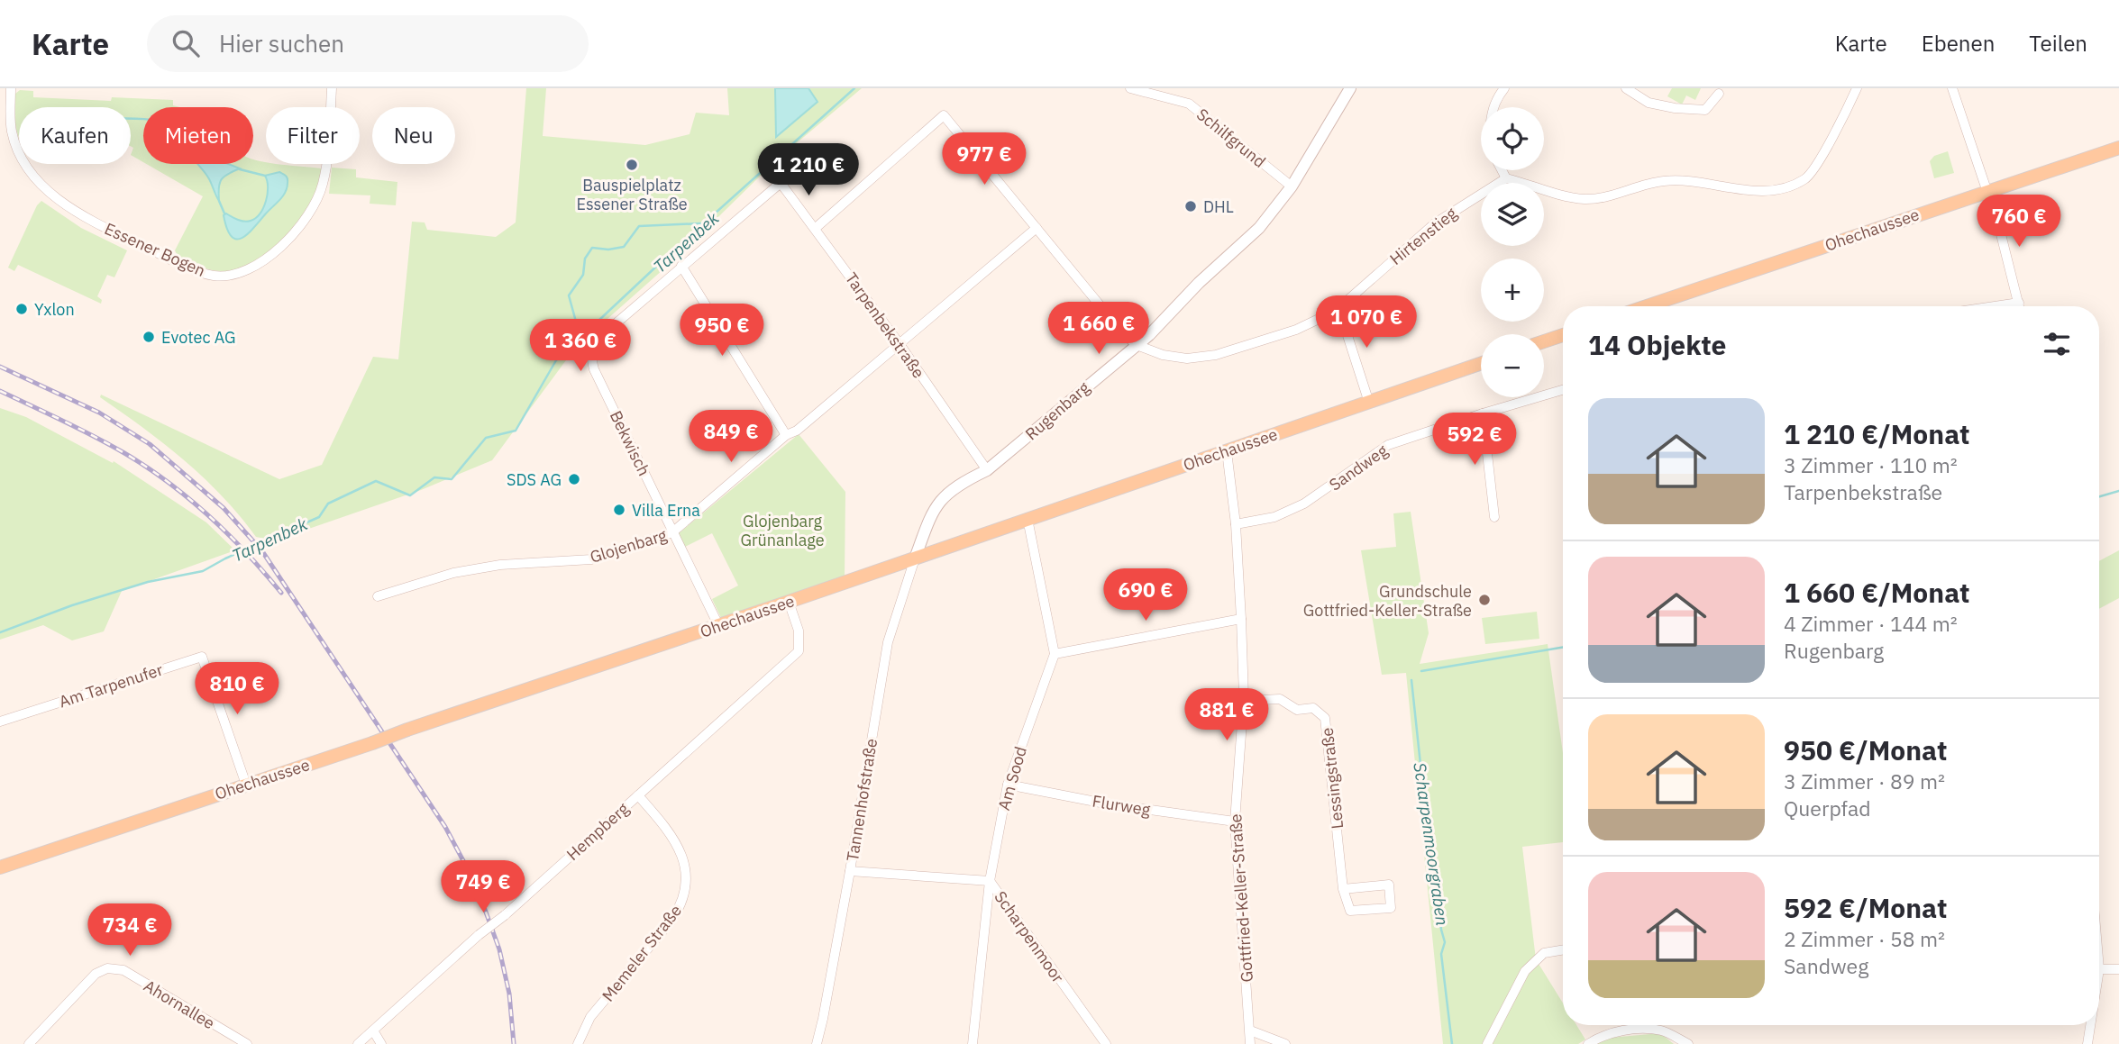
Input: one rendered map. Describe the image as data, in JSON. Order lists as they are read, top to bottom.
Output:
{
  "streets": {
    "main road": ["Ohechaussee"],
    "street": [
      "Schilfgrund",
      "Hirtenstieg",
      "Essener Bogen",
      "Tarpenbekstraße",
      "Rugenbarg",
      "Bekwisch",
      "Sandweg",
      "Glojenbarg",
      "Am Tarpenufer",
      "Am Sood",
      "Lessingstraße",
      "Tannenhofstraße",
      "Flurweg",
      "Hempberg",
      "Gottfried-Keller-Straße",
      "Scharpenmoor",
      "Memeler Straße",
      "Ahornallee"
    ]
  },
  "crossings": [
    ["Schilfgrund", "Rugenbarg"],
    ["Ohechaussee", "Rugenbarg"],
    ["Ohechaussee", "Bekwisch"],
    ["Ohechaussee", "Am Tarpenufer"],
    ["Ohechaussee", "Tannenhofstraße"],
    ["Ohechaussee", "Hempberg"],
    ["Ohechaussee", "Gottfried-Keller-Straße"],
    ["Hirtenstieg", "Rugenbarg"],
    ["Tarpenbekstraße", "Rugenbarg"],
    ["Tarpenbekstraße", "Bekwisch"],
    ["Tarpenbekstraße", "Glojenbarg"],
    ["Rugenbarg", "Tannenhofstraße"],
    ["Bekwisch", "Glojenbarg"],
    ["Sandweg", "Gottfried-Keller-Straße"],
    ["Am Sood", "Flurweg"],
    ["Am Sood", "Scharpenmoor"],
    ["Lessingstraße", "Gottfried-Keller-Straße"],
    ["Tannenhofstraße", "Scharpenmoor"],
    ["Flurweg", "Gottfried-Keller-Straße"],
    ["Hempberg", "Memeler Straße"]
  ],
  "water": ["Tarpenbek", "Scharpenmoorgraben"],
  "parks": ["Glojenbarg Grünanlage"],
  "places": [
    "Bauspielplatz Essener Straße",
    "DHL",
    "Yxlon",
    "Evotec AG",
    "SDS AG",
    "Villa Erna",
    "Grundschule Gottfried-Keller-Straße"
  ],
  "page": {
    "header": "Karte",
    "search": "Hier suchen",
    "nav": ["Karte", "Ebenen", "Teilen"],
    "map_buttons": ["+", "−"],
    "chip": [
      "Kaufen",
      "Mieten",
      "Filter",
      "Neu"
    ],
    "price": [
      "977 €",
      "1 210 €",
      "760 €",
      "1 070 €",
      "1 660 €",
      "950 €",
      "1 360 €",
      "849 €",
      "592 €",
      "690 €",
      "810 €",
      "881 €",
      "749 €",
      "734 €"
    ],
    "heading": "14 Objekte",
    "list": [
      {
        "name": "1 210 €/Monat",
        "note": "3 Zimmer · 110 m² · Tarpenbekstraße"
      },
      {
        "name": "1 660 €/Monat",
        "note": "4 Zimmer · 144 m² · Rugenbarg"
      },
      {
        "name": "950 €/Monat",
        "note": "3 Zimmer · 89 m² · Querpfad"
      },
      {
        "name": "592 €/Monat",
        "note": "2 Zimmer · 58 m² · Sandweg"
      }
    ]
  }
}
